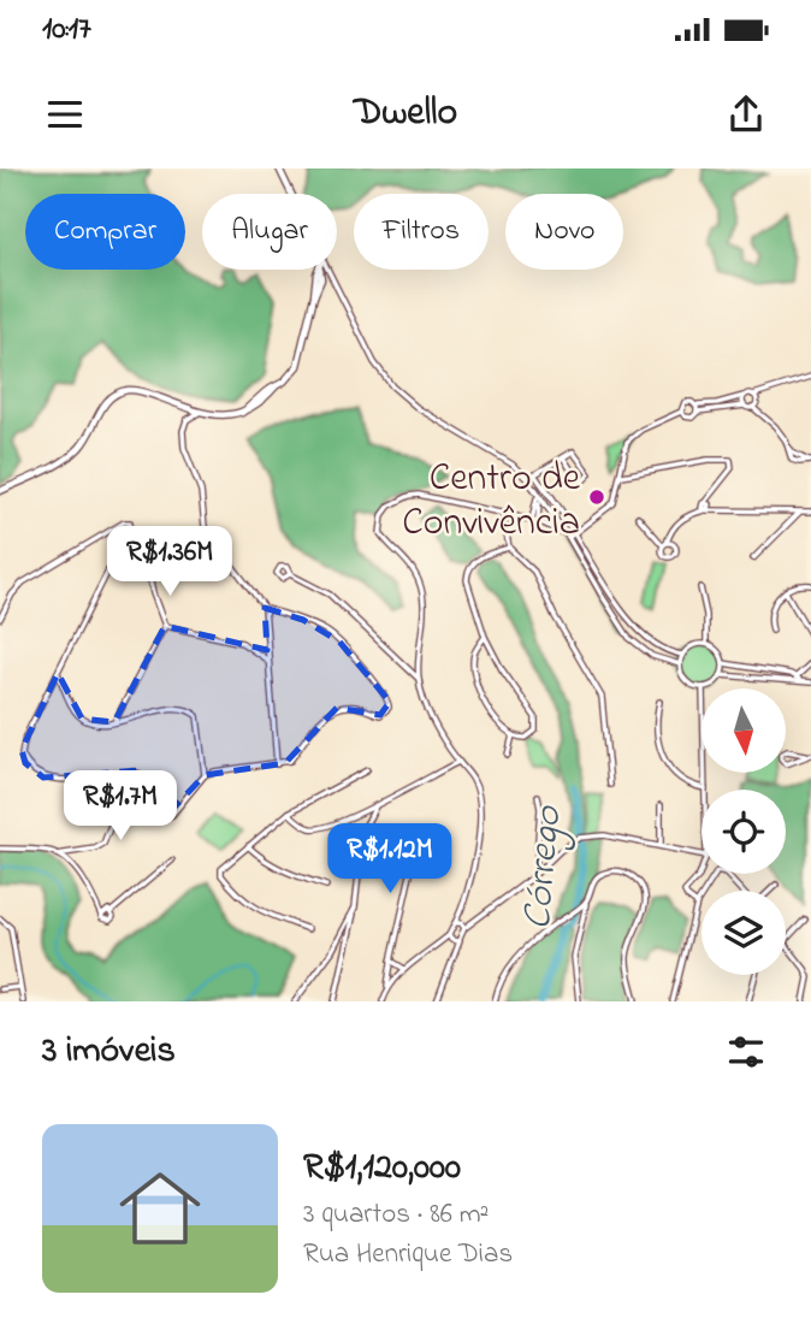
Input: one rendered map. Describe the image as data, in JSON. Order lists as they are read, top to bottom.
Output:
{
  "water": ["Córrego"],
  "places": ["Centro de Convivência"],
  "north": "bottom",
  "page": {
    "status": "10:17",
    "header": "Dwello",
    "chip": [
      "Comprar",
      "Alugar",
      "Filtros",
      "Novo"
    ],
    "price": ["R$1.36M", "R$1.7M", "R$1.12M"],
    "heading": "3 imóveis",
    "list": [
      {
        "name": "R$1,120,000",
        "note": "3 quartos · 86 m² · Rua Henrique Dias"
      }
    ]
  }
}
